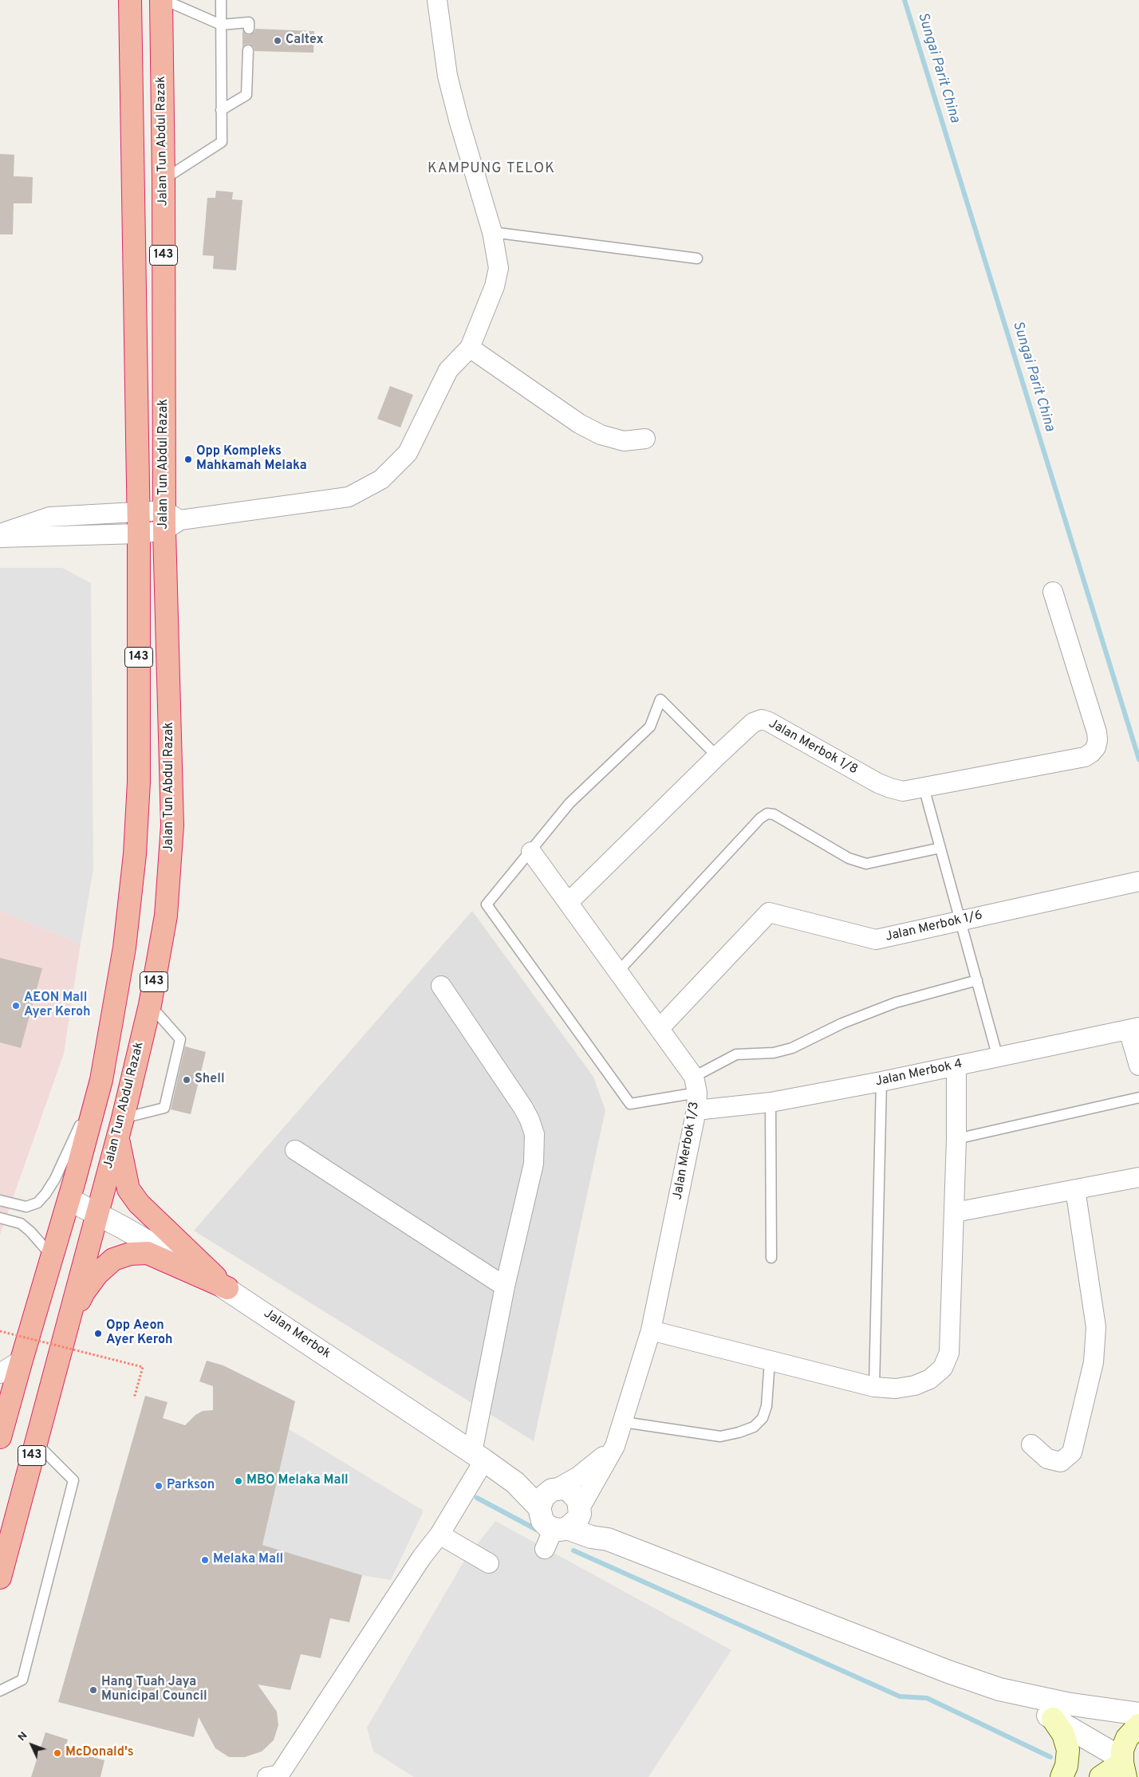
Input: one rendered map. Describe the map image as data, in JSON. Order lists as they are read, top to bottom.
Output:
{
  "streets": {
    "highway": ["Jalan Tun Abdul Razak", "143"],
    "street": [
      "Jalan Merbok 1/8",
      "Jalan Merbok 1/6",
      "Jalan Merbok 4",
      "Jalan Merbok 1/3",
      "Jalan Merbok"
    ]
  },
  "crossings": [
    ["Jalan Tun Abdul Razak", "Jalan Merbok"],
    ["Jalan Merbok 4", "Jalan Merbok 1/3"],
    ["Jalan Merbok 1/3", "Jalan Merbok"]
  ],
  "districts": ["KAMPUNG TELOK"],
  "water": ["Sungai Parit China"],
  "places": [
    "Caltex",
    "Opp Kompleks Mahkamah Melaka",
    "AEON Mall Ayer Keroh",
    "Shell",
    "Opp Aeon Ayer Keroh",
    "MBO Melaka Mall",
    "Parkson",
    "Melaka Mall",
    "Hang Tuah Jaya Municipal Council",
    "McDonald's"
  ],
  "north": "top left"
}
